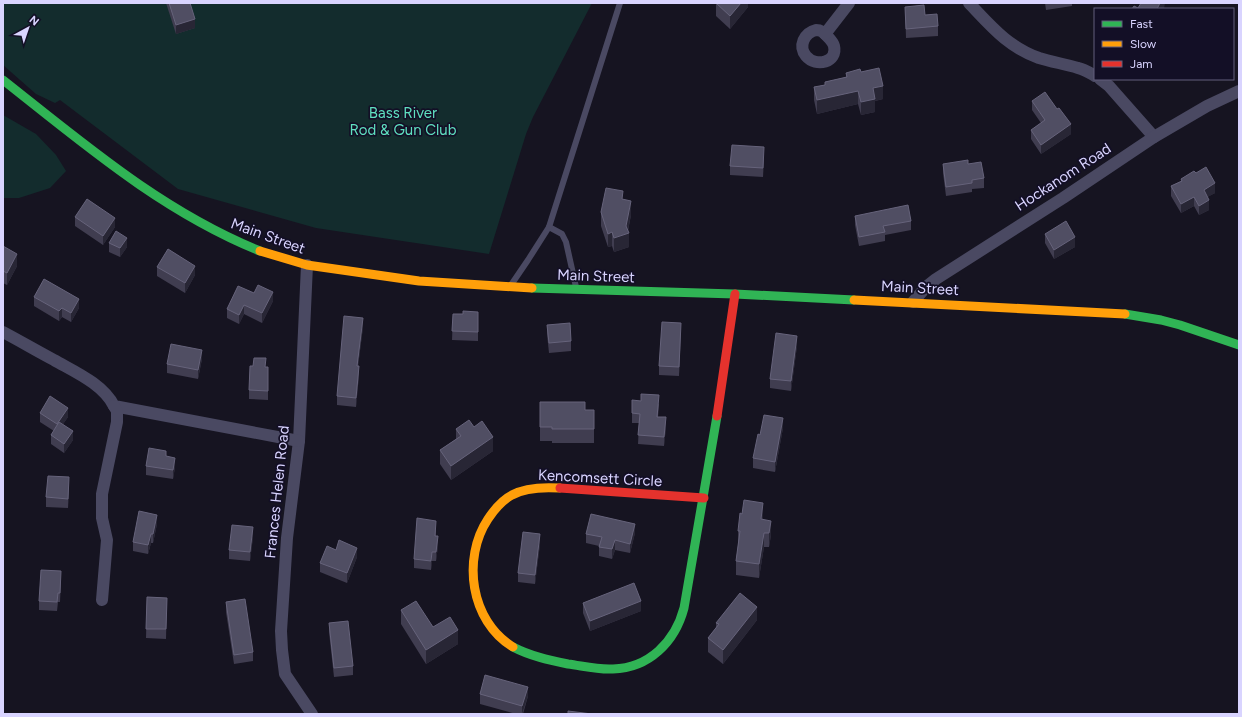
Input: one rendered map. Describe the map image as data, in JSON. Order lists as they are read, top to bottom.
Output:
{
  "streets": {
    "main road": ["Main Street", "Kencomsett Circle"],
    "street": ["Hockanom Road", "Frances Helen Road"]
  },
  "crossings": [
    ["Hockanom Road", "Main Street"],
    ["Main Street", "Kencomsett Circle"],
    ["Main Street", "Frances Helen Road"]
  ],
  "parks": ["Bass River Rod & Gun Club"],
  "legend": ["Fast", "Slow", "Jam"],
  "north": "top right"
}
